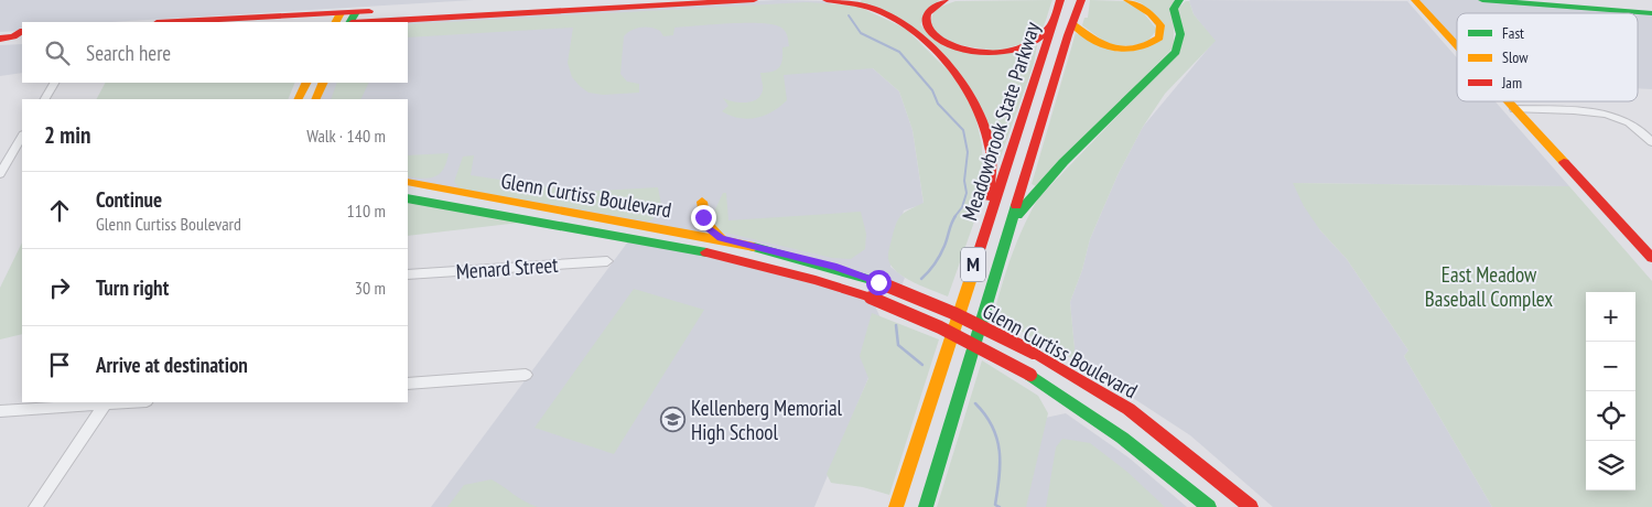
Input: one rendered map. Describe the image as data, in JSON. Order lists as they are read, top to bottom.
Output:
{
  "streets": {
    "main road": ["Meadowbrook State Parkway", "Glenn Curtiss Boulevard", "M"],
    "street": ["Menard Street"]
  },
  "parks": ["East Meadow Baseball Complex"],
  "places": {
    "school or university": ["Kellenberg Memorial High School"]
  },
  "legend": ["Fast", "Slow", "Jam"],
  "page": {
    "search": "Search here",
    "heading": ["2 min", "Walk · 140 m"],
    "list": [
      ["Continue", "Glenn Curtiss Boulevard", "110 m"],
      ["Turn right", "30 m"],
      "Arrive at destination"
    ],
    "map_buttons": ["+", "−"]
  }
}
